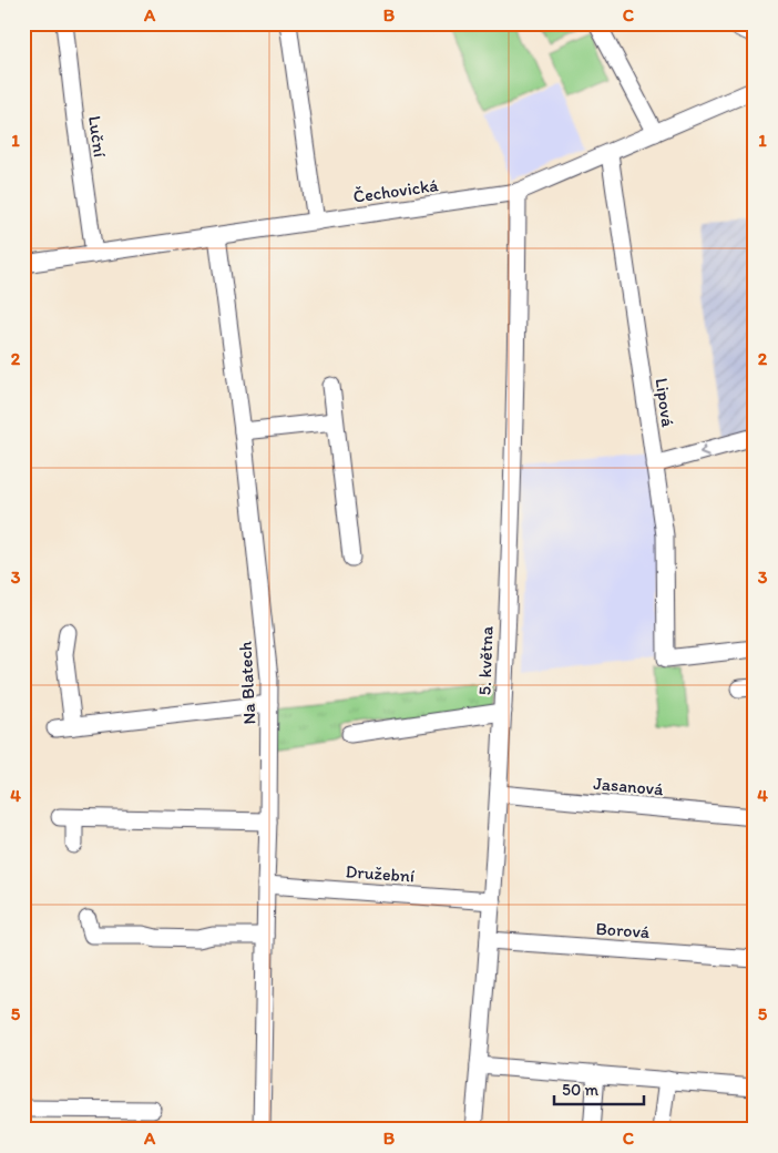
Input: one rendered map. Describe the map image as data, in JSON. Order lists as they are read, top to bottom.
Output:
{
  "streets": {
    "street": [
      "Luční",
      "Čechovická",
      "Lipová",
      "5. května",
      "Na Blatech",
      "Jasanová",
      "Družební",
      "Borová"
    ]
  },
  "crossings": [
    ["Luční", "Čechovická"],
    ["Čechovická", "Lipová"],
    ["Čechovická", "5. května"],
    ["Čechovická", "Na Blatech"],
    ["5. května", "Jasanová"],
    ["5. května", "Družební"],
    ["5. května", "Borová"],
    ["Na Blatech", "Družební"]
  ],
  "scale_bar": "50 m",
  "grid": {
    "columns": ["A", "B", "C"],
    "rows": [
      "1",
      "2",
      "3",
      "4",
      "5"
    ]
  }
}
